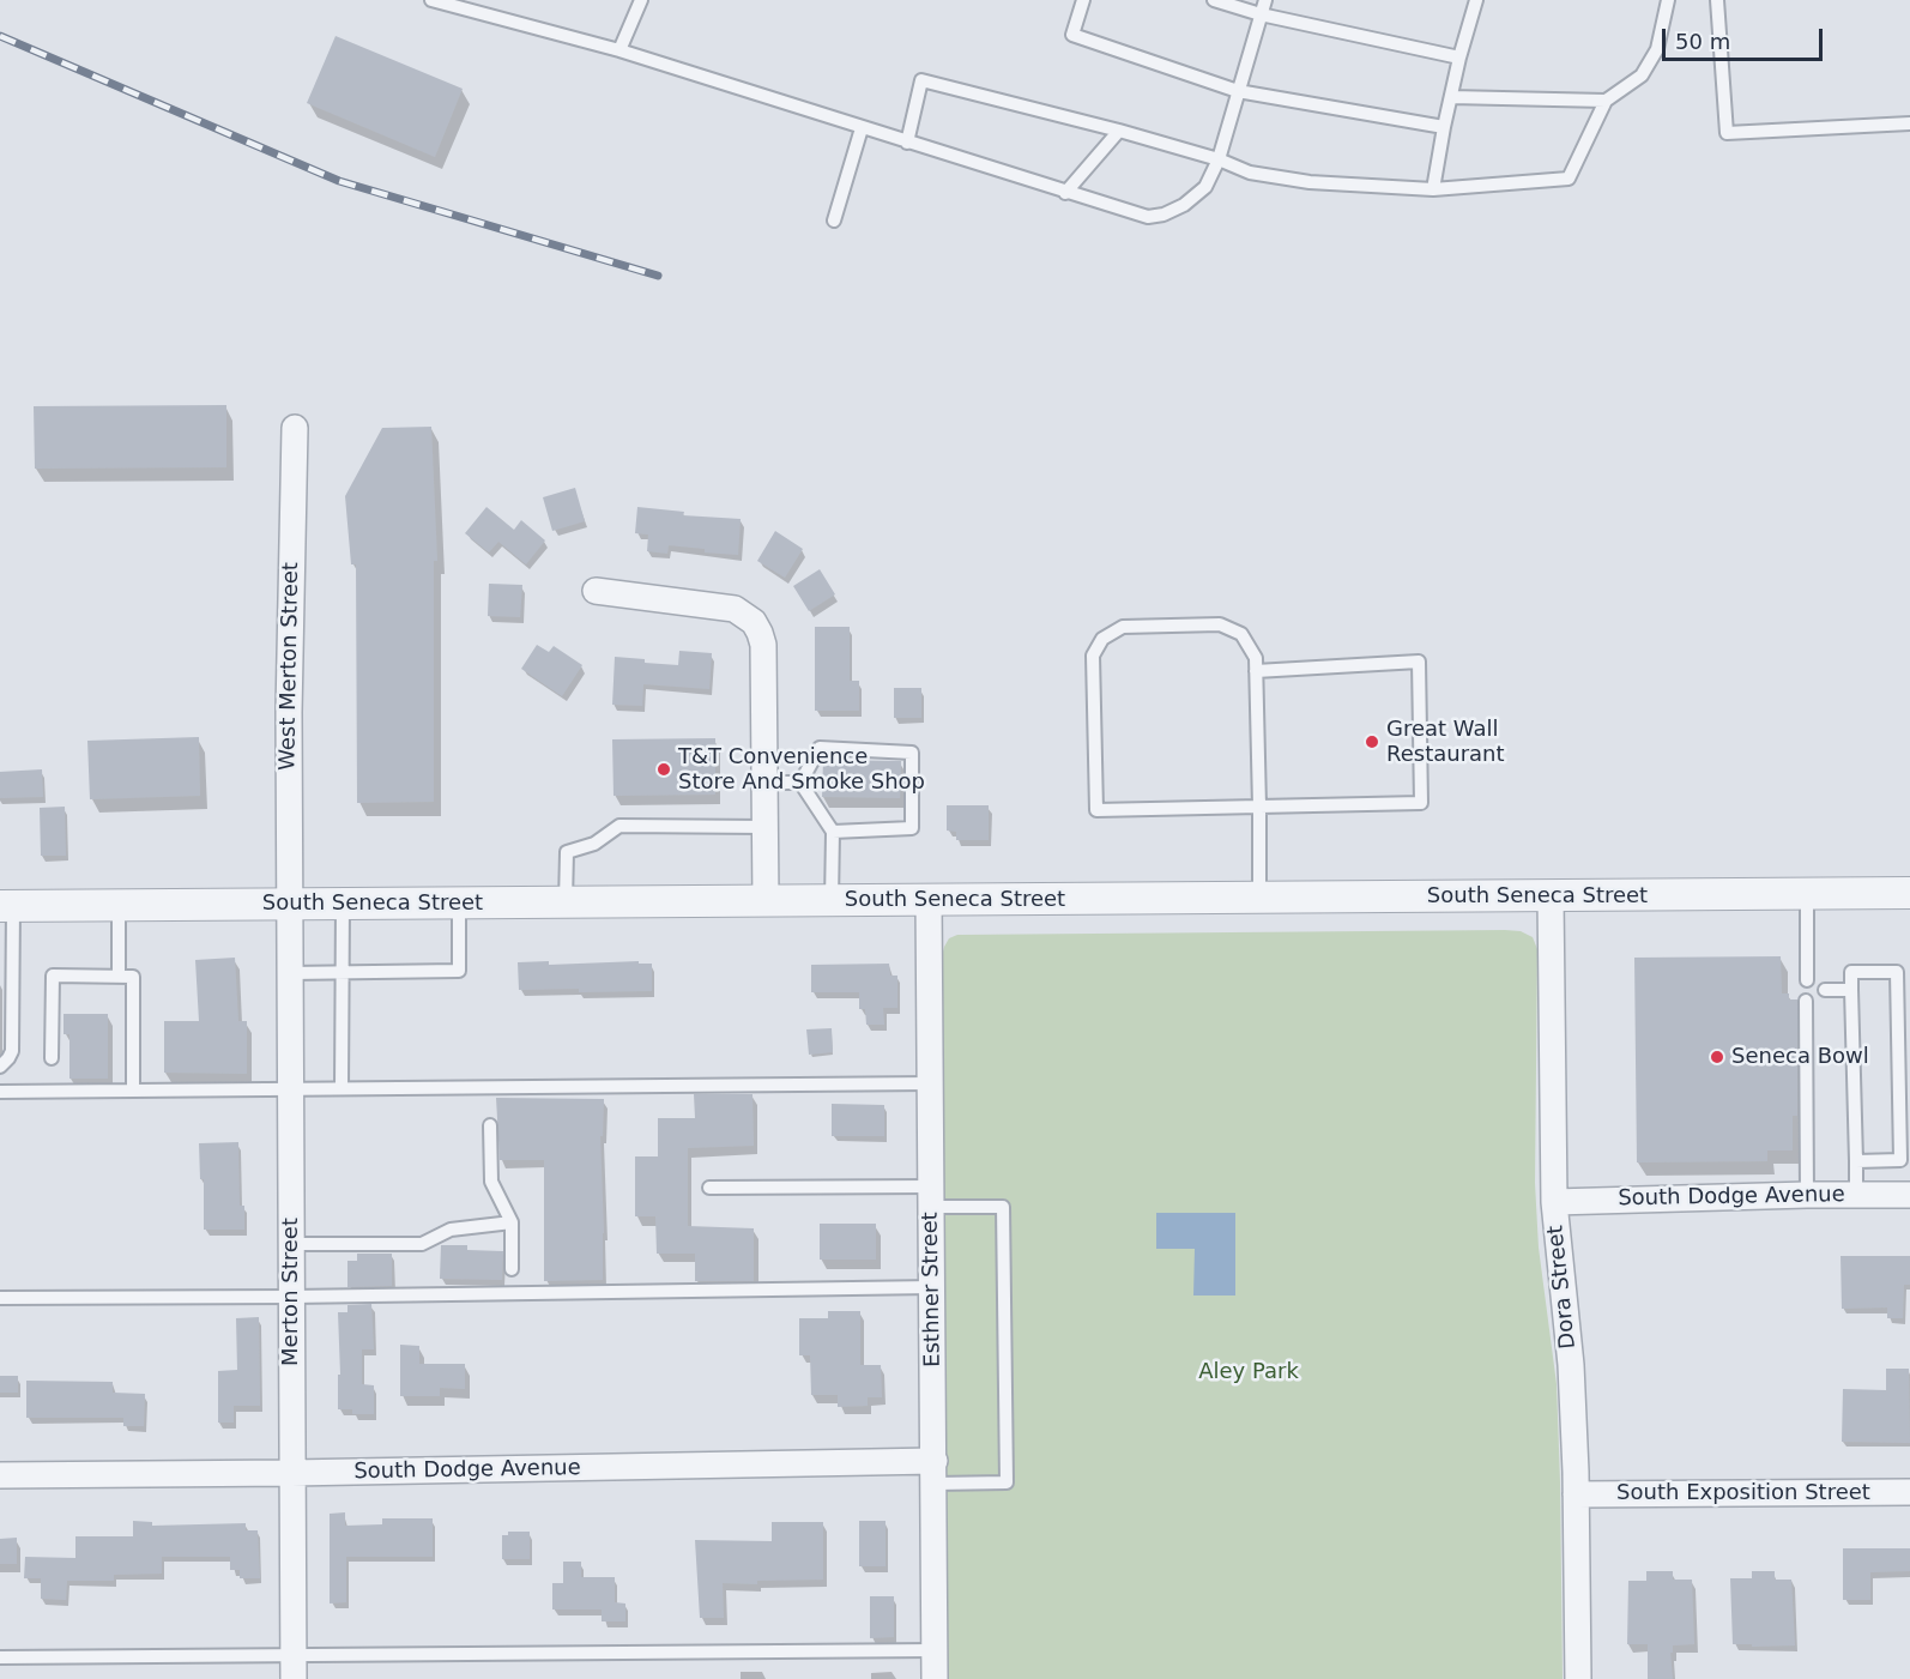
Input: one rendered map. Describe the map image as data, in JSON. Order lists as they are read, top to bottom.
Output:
{
  "streets": {
    "street": [
      "West Merton Street",
      "South Seneca Street",
      "South Dodge Avenue",
      "Dora Street",
      "Esthner Street",
      "Merton Street",
      "South Exposition Street"
    ]
  },
  "crossings": [
    ["West Merton Street", "South Seneca Street"],
    ["West Merton Street", "Merton Street"],
    ["South Seneca Street", "Dora Street"],
    ["South Seneca Street", "Esthner Street"],
    ["South Seneca Street", "Merton Street"],
    ["South Dodge Avenue", "Dora Street"],
    ["South Dodge Avenue", "Esthner Street"],
    ["South Dodge Avenue", "Merton Street"],
    ["Dora Street", "South Exposition Street"]
  ],
  "parks": ["Aley Park"],
  "places": ["Great Wall Restaurant", "T&T Convenience Store And Smoke Shop", "Seneca Bowl"],
  "scale_bar": "50 m"
}
